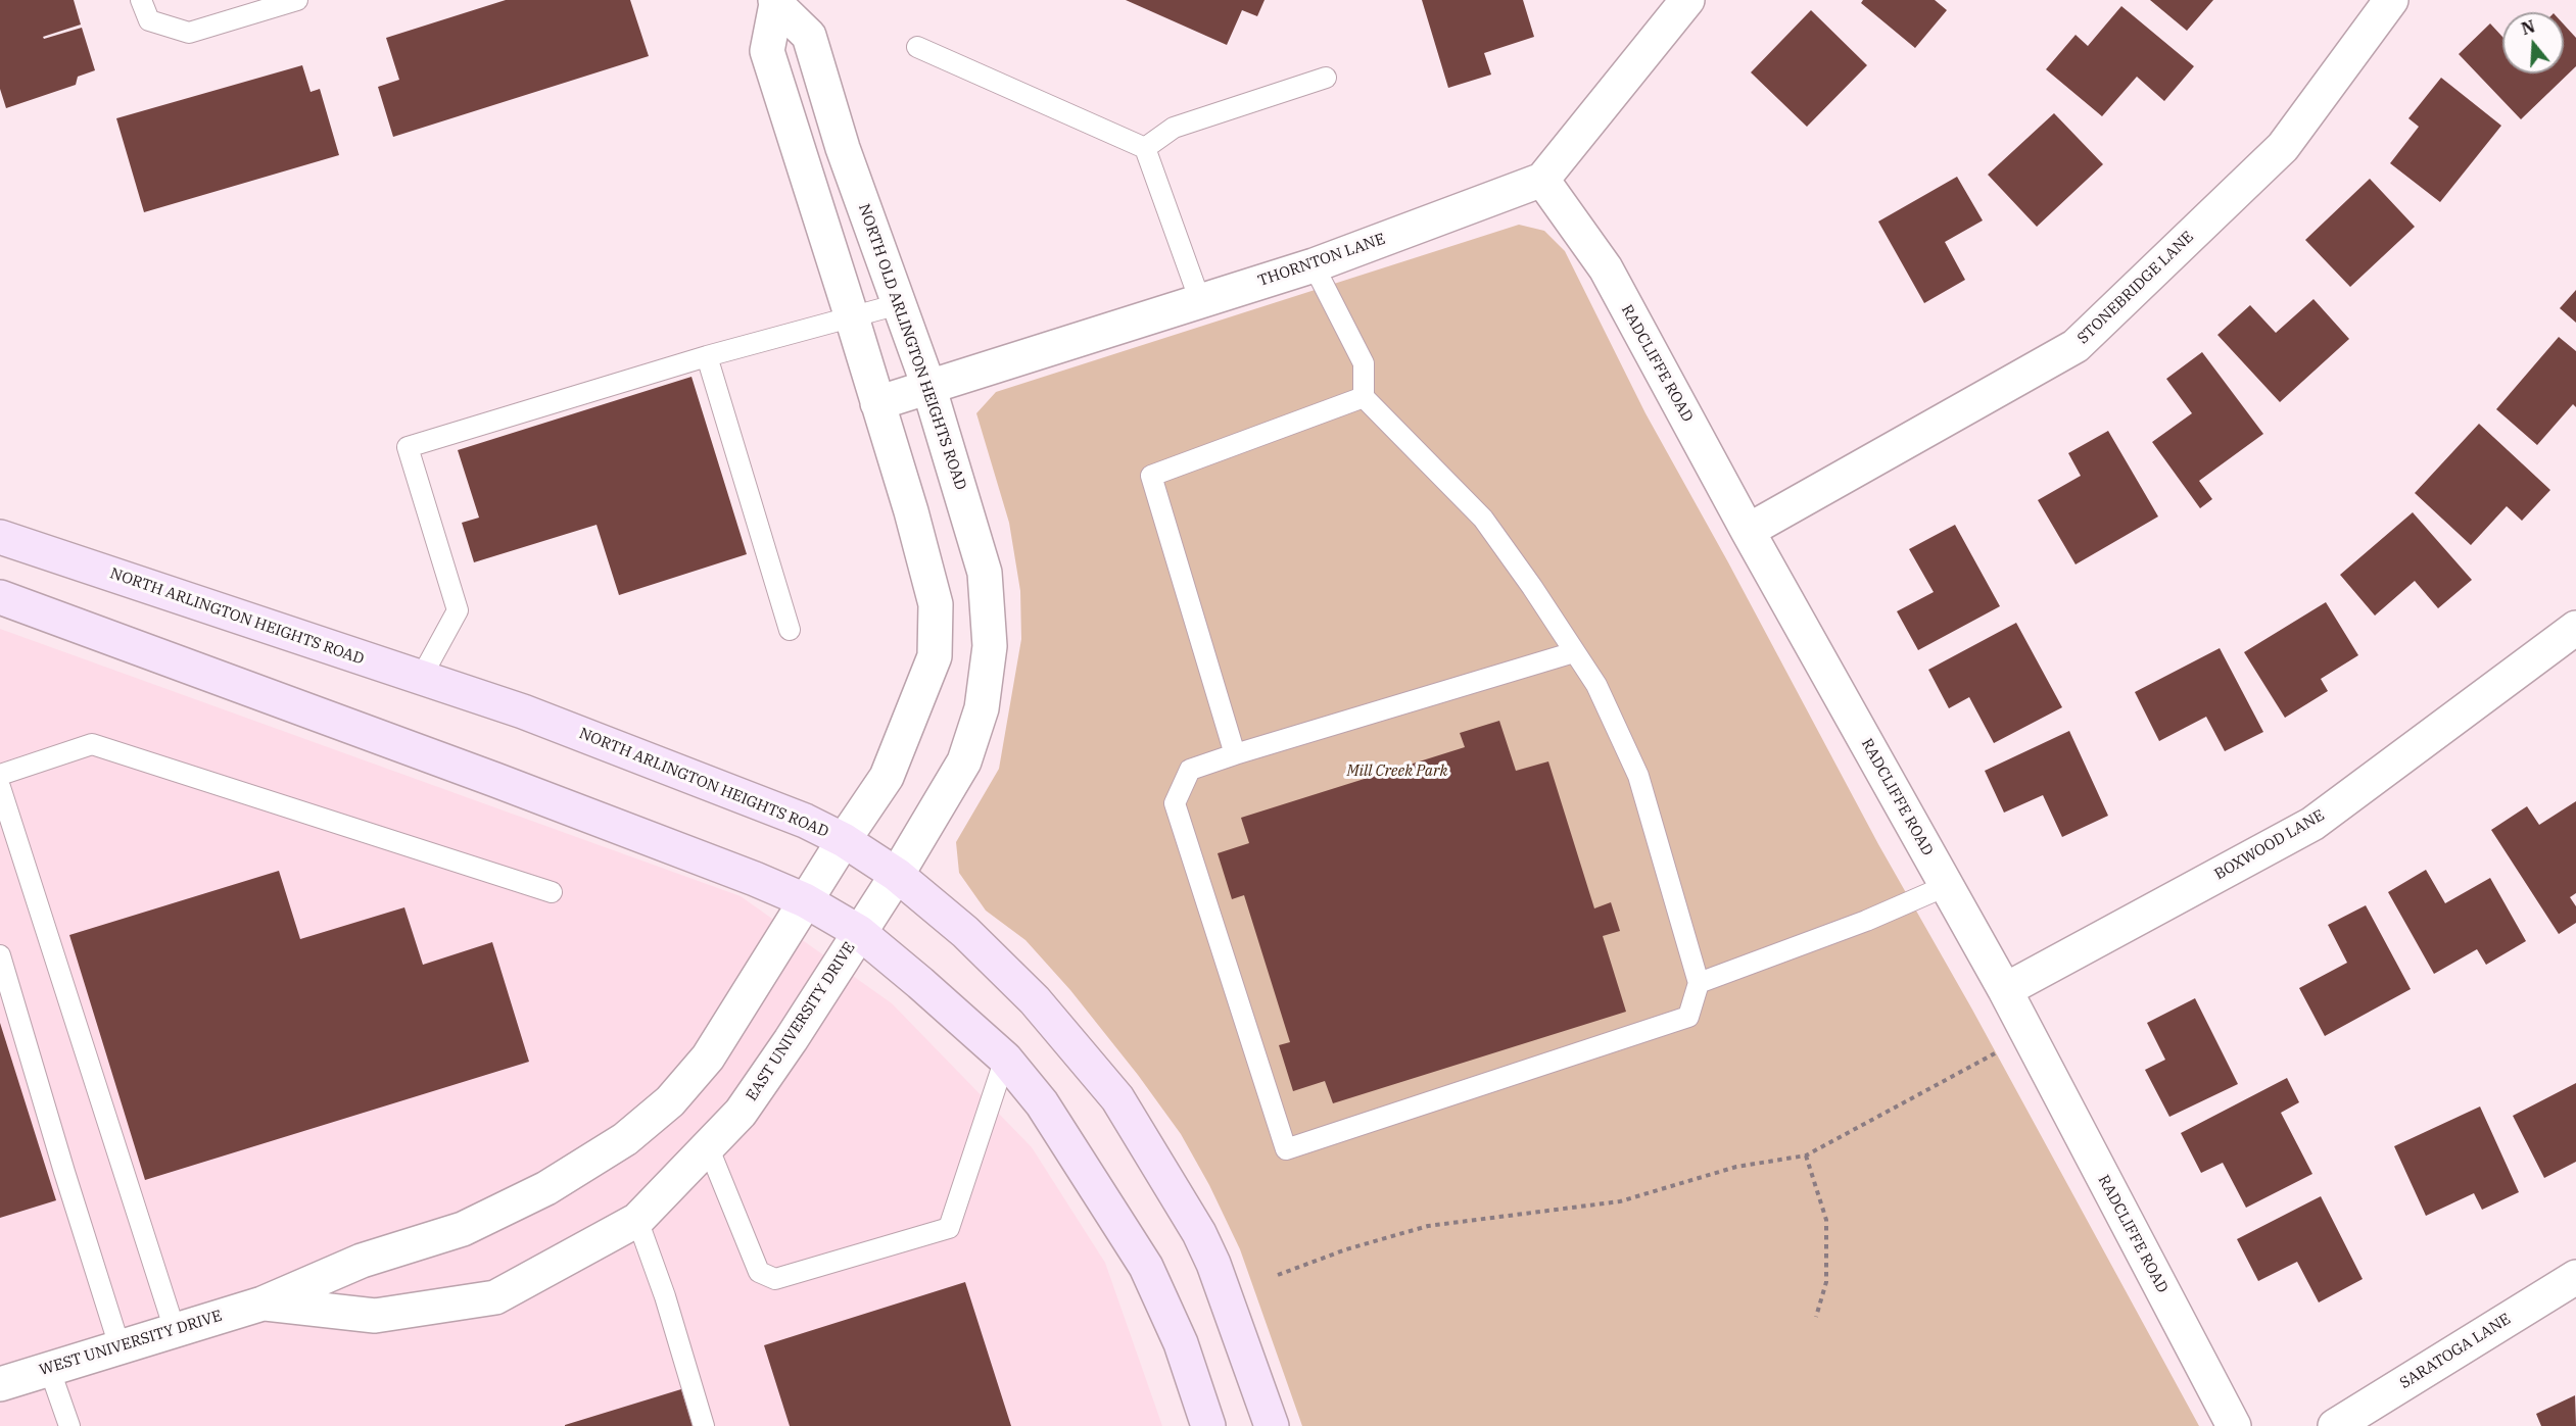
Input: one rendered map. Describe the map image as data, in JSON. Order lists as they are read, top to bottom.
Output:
{
  "streets": {
    "main road": ["NORTH ARLINGTON HEIGHTS ROAD"],
    "street": [
      "THORNTON LANE",
      "STONEBRIDGE LANE",
      "NORTH OLD ARLINGTON HEIGHTS ROAD",
      "RADCLIFFE ROAD",
      "BOXWOOD LANE",
      "EAST UNIVERSITY DRIVE",
      "WEST UNIVERSITY DRIVE",
      "SARATOGA LANE"
    ]
  },
  "crossings": [
    ["THORNTON LANE", "NORTH OLD ARLINGTON HEIGHTS ROAD"],
    ["THORNTON LANE", "RADCLIFFE ROAD"],
    ["STONEBRIDGE LANE", "RADCLIFFE ROAD"],
    ["NORTH OLD ARLINGTON HEIGHTS ROAD", "NORTH ARLINGTON HEIGHTS ROAD"],
    ["NORTH OLD ARLINGTON HEIGHTS ROAD", "EAST UNIVERSITY DRIVE"],
    ["RADCLIFFE ROAD", "BOXWOOD LANE"],
    ["EAST UNIVERSITY DRIVE", "WEST UNIVERSITY DRIVE"]
  ],
  "parks": ["Mill Creek Park"],
  "north": "top"
}
